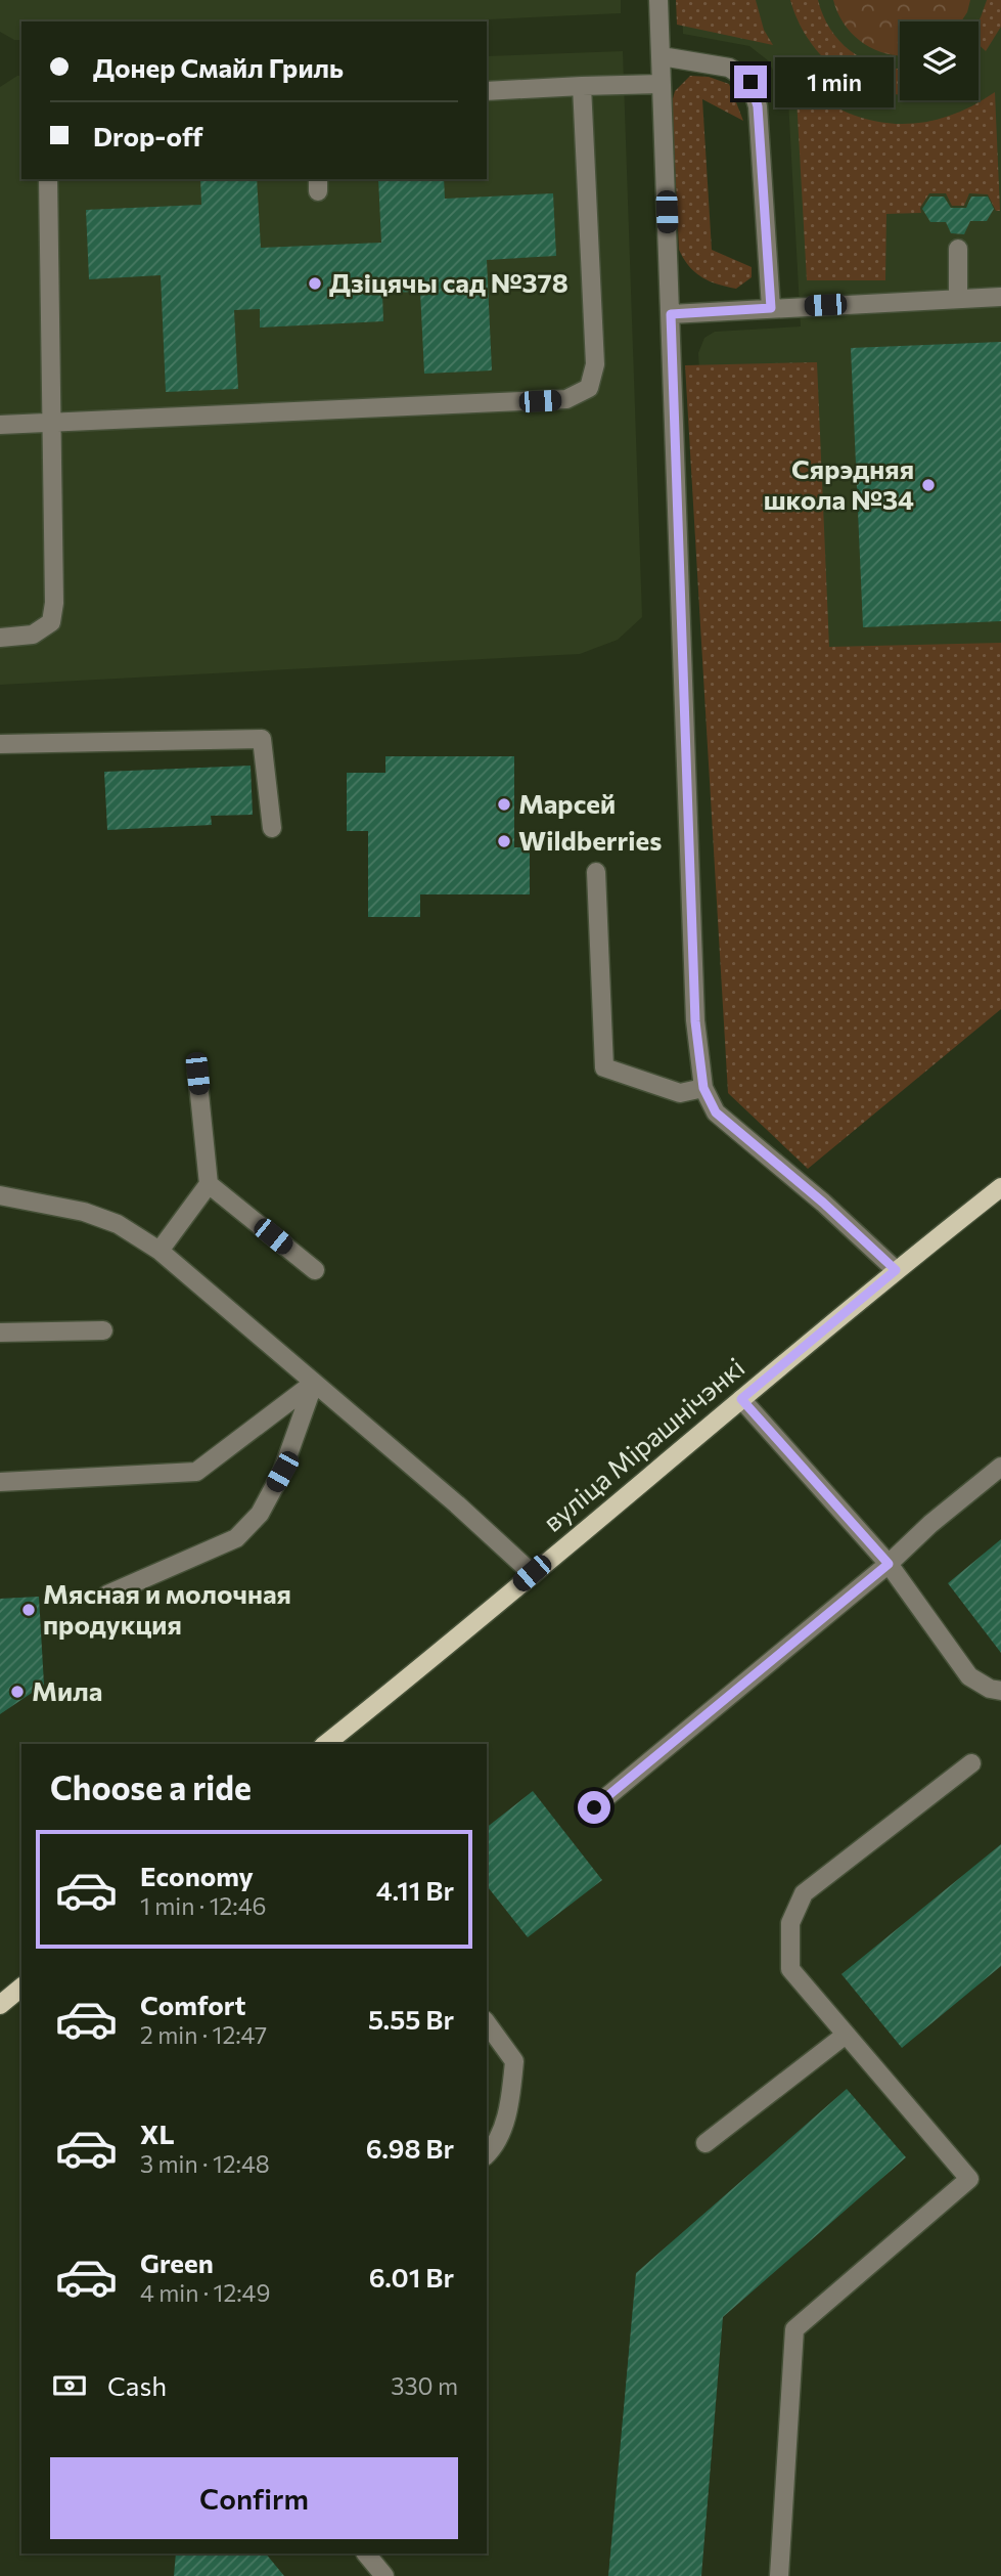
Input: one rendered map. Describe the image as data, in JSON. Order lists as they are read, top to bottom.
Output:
{
  "streets": {
    "main road": ["вуліца Мірашнічэнкі"]
  },
  "places": [
    "Дзіцячы сад №378",
    "Сярэдняя школа №34",
    "Марсей",
    "Wildberries",
    "Мясная и молочная продукция",
    "Мила"
  ],
  "page": {
    "banner": ["Донер Смайл Гриль", "Drop-off"],
    "bubble": "1 min",
    "heading": "Choose a ride",
    "list": [
      {
        "name": "Economy",
        "note": "1 min · 12:46",
        "value": "4.11 Br"
      },
      {
        "name": "Comfort",
        "note": "2 min · 12:47",
        "value": "5.55 Br"
      },
      {
        "name": "XL",
        "note": "3 min · 12:48",
        "value": "6.98 Br"
      },
      {
        "name": "Green",
        "note": "4 min · 12:49",
        "value": "6.01 Br"
      }
    ],
    "pay": ["Cash", "330 m"],
    "buttons": "Confirm"
  }
}
